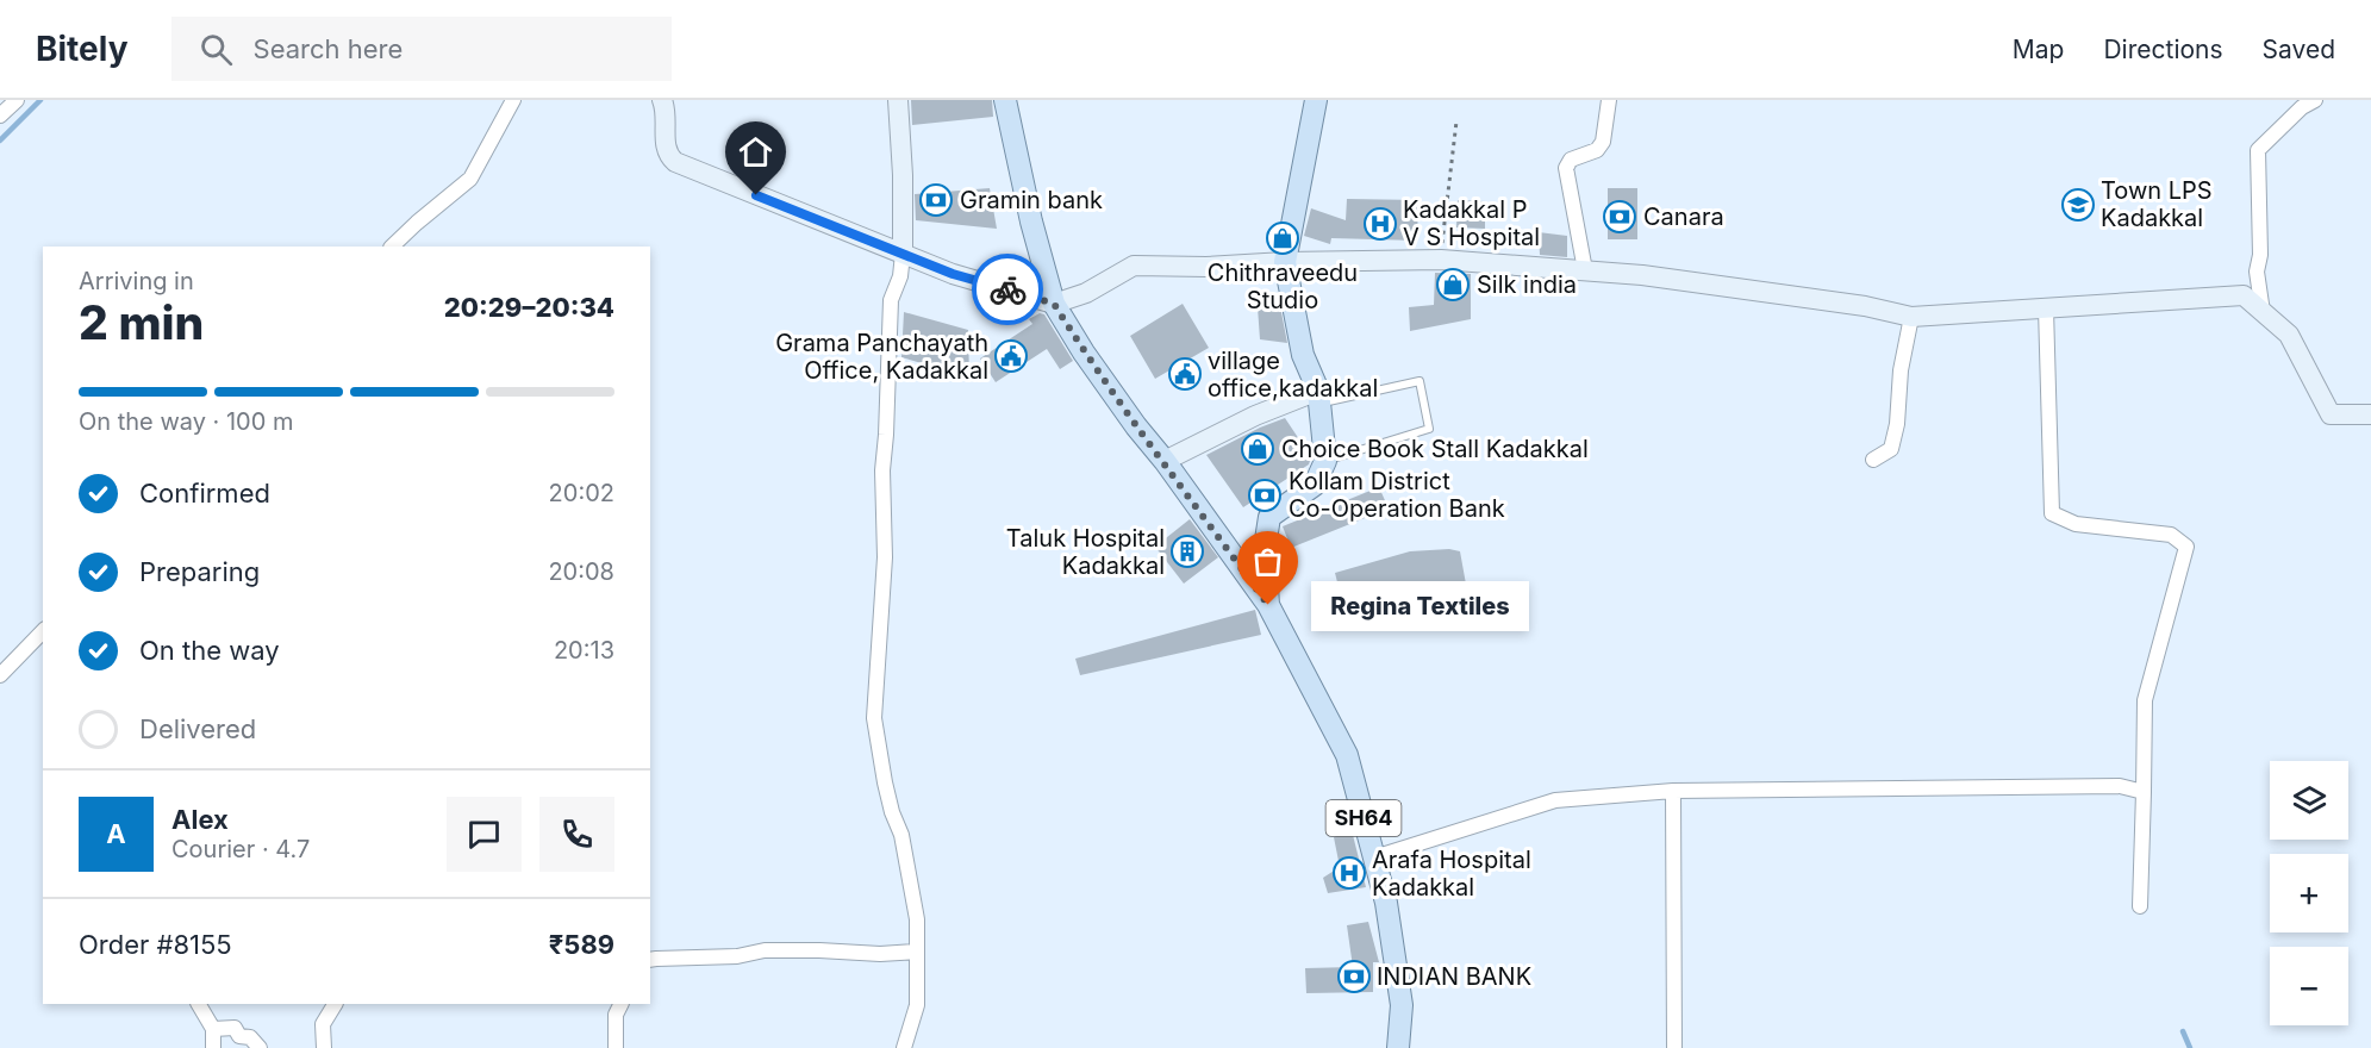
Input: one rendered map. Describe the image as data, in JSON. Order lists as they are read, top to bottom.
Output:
{
  "streets": {
    "main road": ["SH64"]
  },
  "places": {
    "bank": [
      "Gramin bank",
      "Canara",
      "Kollam District Co-Operation Bank",
      "INDIAN BANK"
    ],
    "school or university": ["Town LPS Kadakkal"],
    "hospital": ["Kadakkal P V S Hospital", "Arafa Hospital Kadakkal"],
    "shop": ["Chithraveedu Studio", "Silk india", "Choice Book Stall Kadakkal"],
    "public building": ["Grama Panchayath Office, Kadakkal", "village office,kadakkal"],
    "building": ["Taluk Hospital Kadakkal"],
    "other": ["Regina Textiles"]
  },
  "page": {
    "header": "Bitely",
    "search": "Search here",
    "nav": ["Map", "Directions", "Saved"],
    "heading": ["2 min", "Arriving in", "20:29–20:34"],
    "panel": [
      "Alex",
      "Courier · 4.7",
      "Order #8155",
      "₹589"
    ],
    "bar": "On the way · 100 m",
    "list": [
      ["Confirmed", "20:02"],
      ["Preparing", "20:08"],
      ["On the way", "20:13"],
      "Delivered"
    ],
    "bubble": "Regina Textiles",
    "map_buttons": ["+", "−"],
    "round": "A"
  }
}
